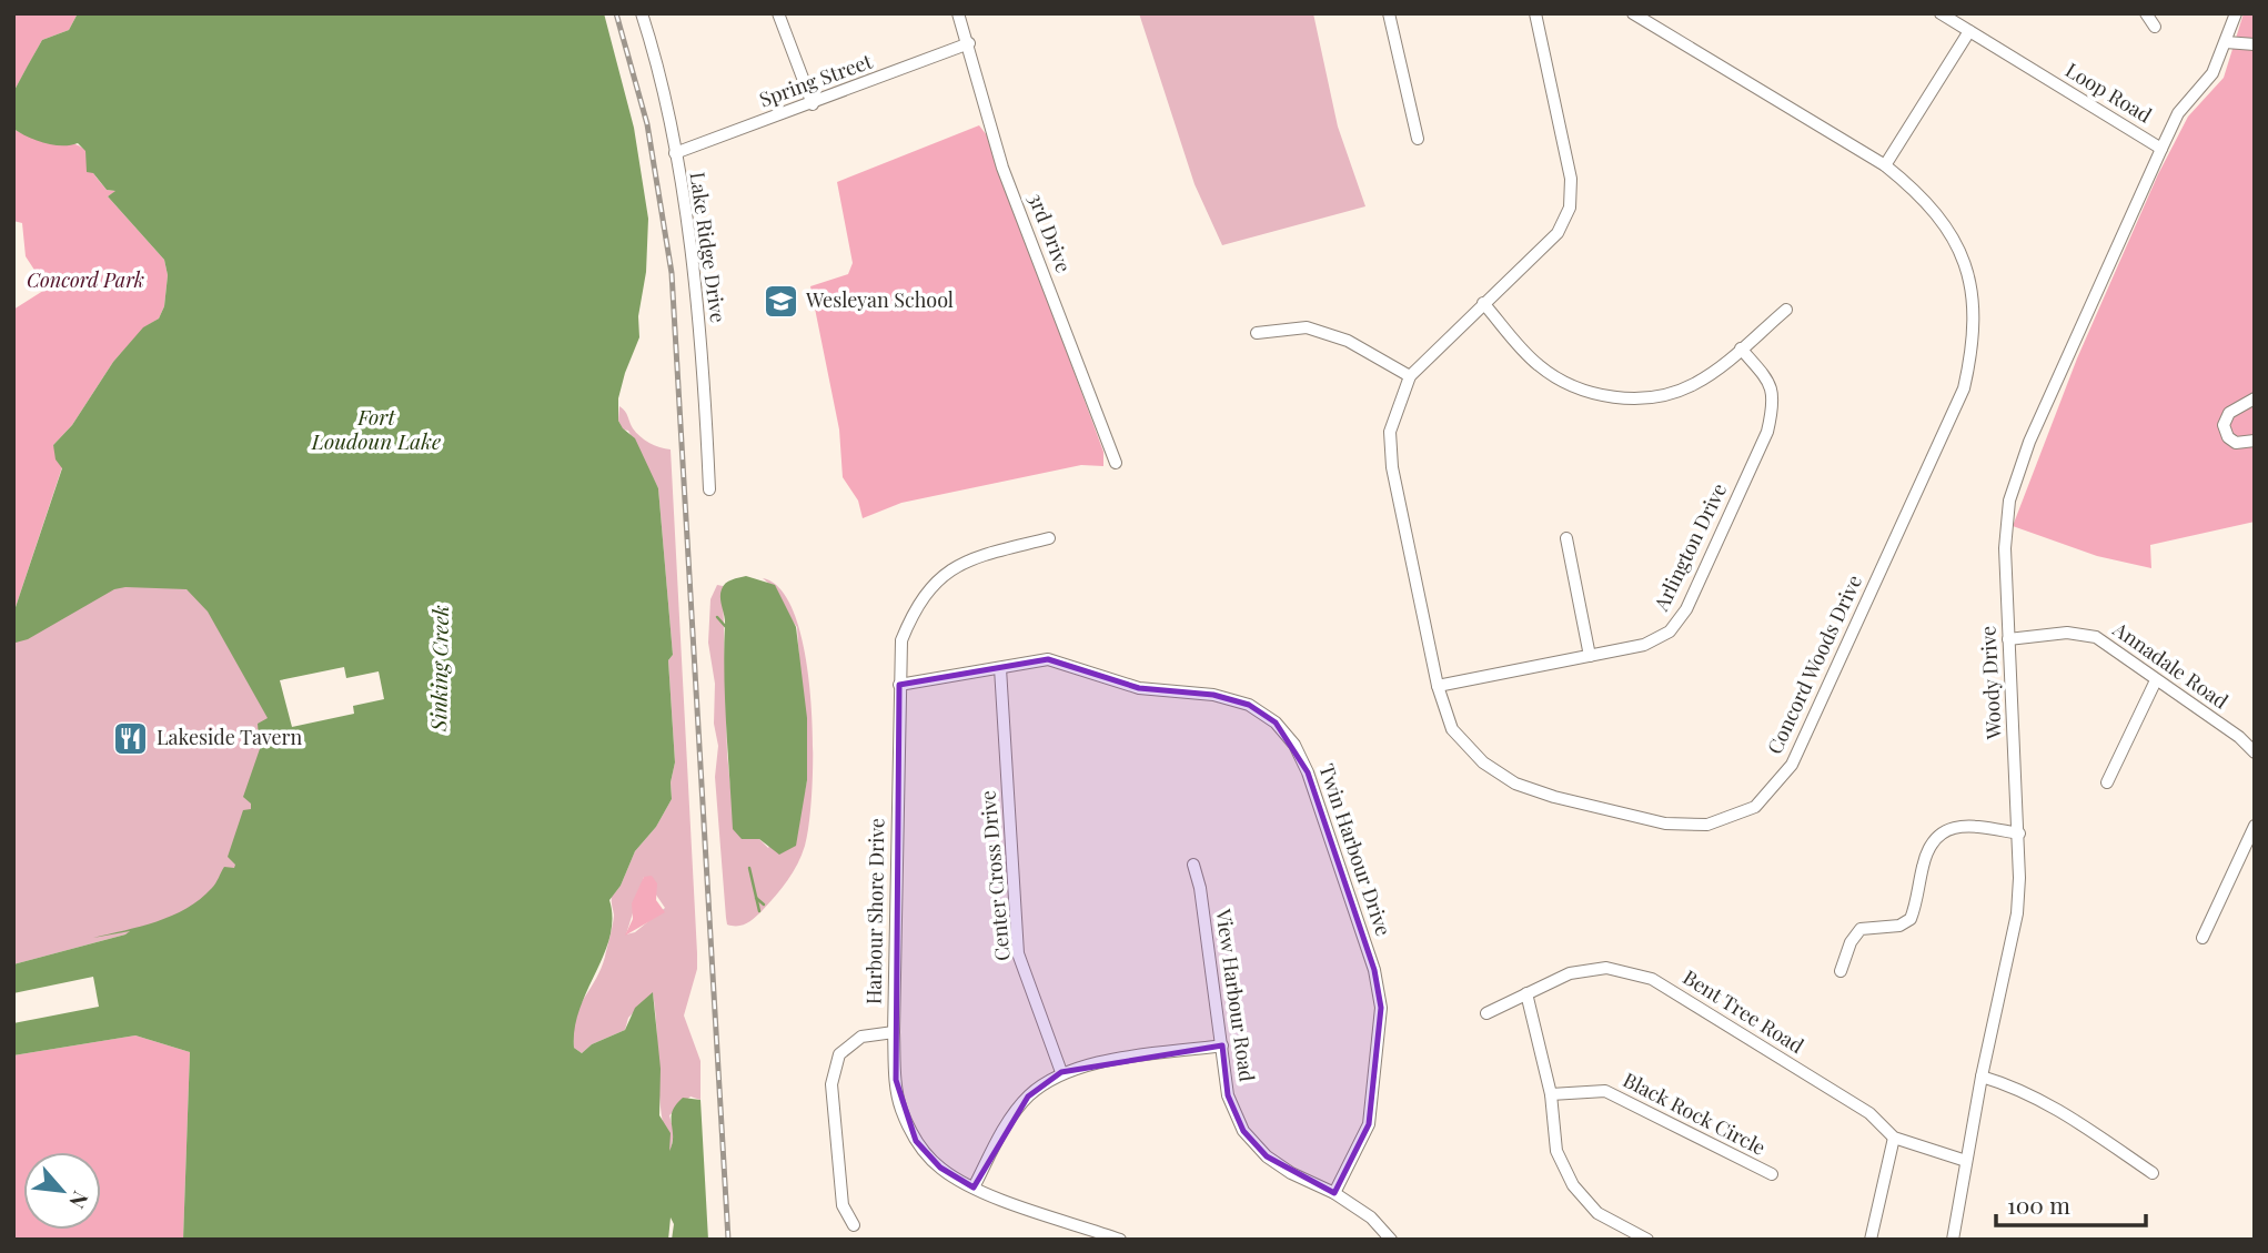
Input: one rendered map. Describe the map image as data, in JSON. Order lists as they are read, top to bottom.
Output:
{
  "streets": {
    "street": [
      "Spring Street",
      "Loop Road",
      "3rd Drive",
      "Lake Ridge Drive",
      "Arlington Drive",
      "Concord Woods Drive",
      "Annadale Road",
      "Woody Drive",
      "Twin Harbour Drive",
      "Center Cross Drive",
      "Harbour Shore Drive",
      "View Harbour Road",
      "Bent Tree Road",
      "Black Rock Circle"
    ]
  },
  "crossings": [
    ["Spring Street", "3rd Drive"],
    ["Spring Street", "Lake Ridge Drive"],
    ["Loop Road", "Woody Drive"],
    ["Arlington Drive", "Concord Woods Drive"],
    ["Annadale Road", "Woody Drive"],
    ["Woody Drive", "Bent Tree Road"],
    ["Twin Harbour Drive", "Center Cross Drive"],
    ["Twin Harbour Drive", "Harbour Shore Drive"],
    ["Twin Harbour Drive", "View Harbour Road"]
  ],
  "water": ["Fort Loudoun Lake", "Sinking Creek"],
  "parks": ["Concord Park"],
  "places": {
    "school or university": ["Wesleyan School"],
    "restaurant": ["Lakeside Tavern"]
  },
  "scale_bar": "100 m",
  "north": "bottom right"
}
